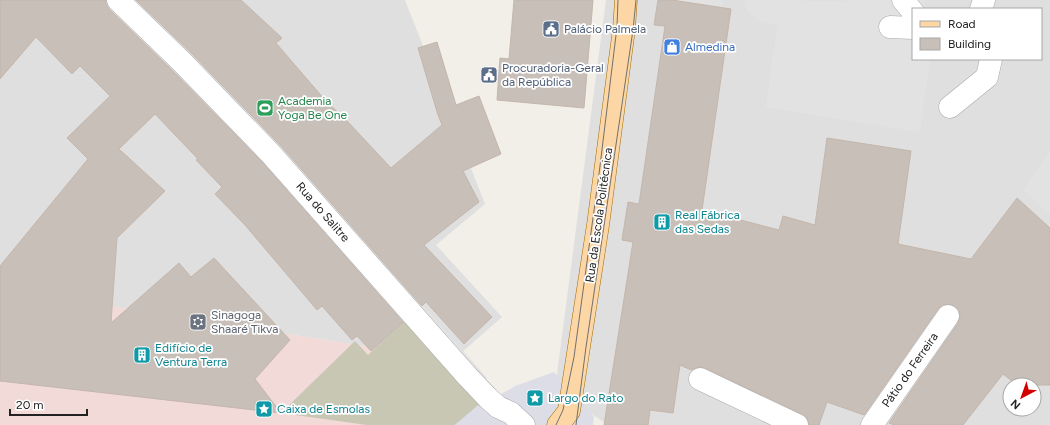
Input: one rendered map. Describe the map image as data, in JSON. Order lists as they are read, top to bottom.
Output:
{
  "streets": {
    "main road": ["Rua da Escola Politécnica"],
    "street": ["Rua do Salitre", "Pátio do Ferreira"]
  },
  "places": {
    "public building": ["Palácio Palmela", "Procuradoria-Geral da República"],
    "shop": ["Almedina"],
    "sports": ["Academia Yoga Be One"],
    "building": ["Real Fábrica das Sedas", "Edifício de Ventura Terra"],
    "synagogue": ["Sinagoga Shaaré Tikva"],
    "place": ["Largo do Rato", "Caixa de Esmolas"]
  },
  "legend": ["Road", "Building"],
  "scale_bar": "20 m",
  "north": "bottom left"
}
